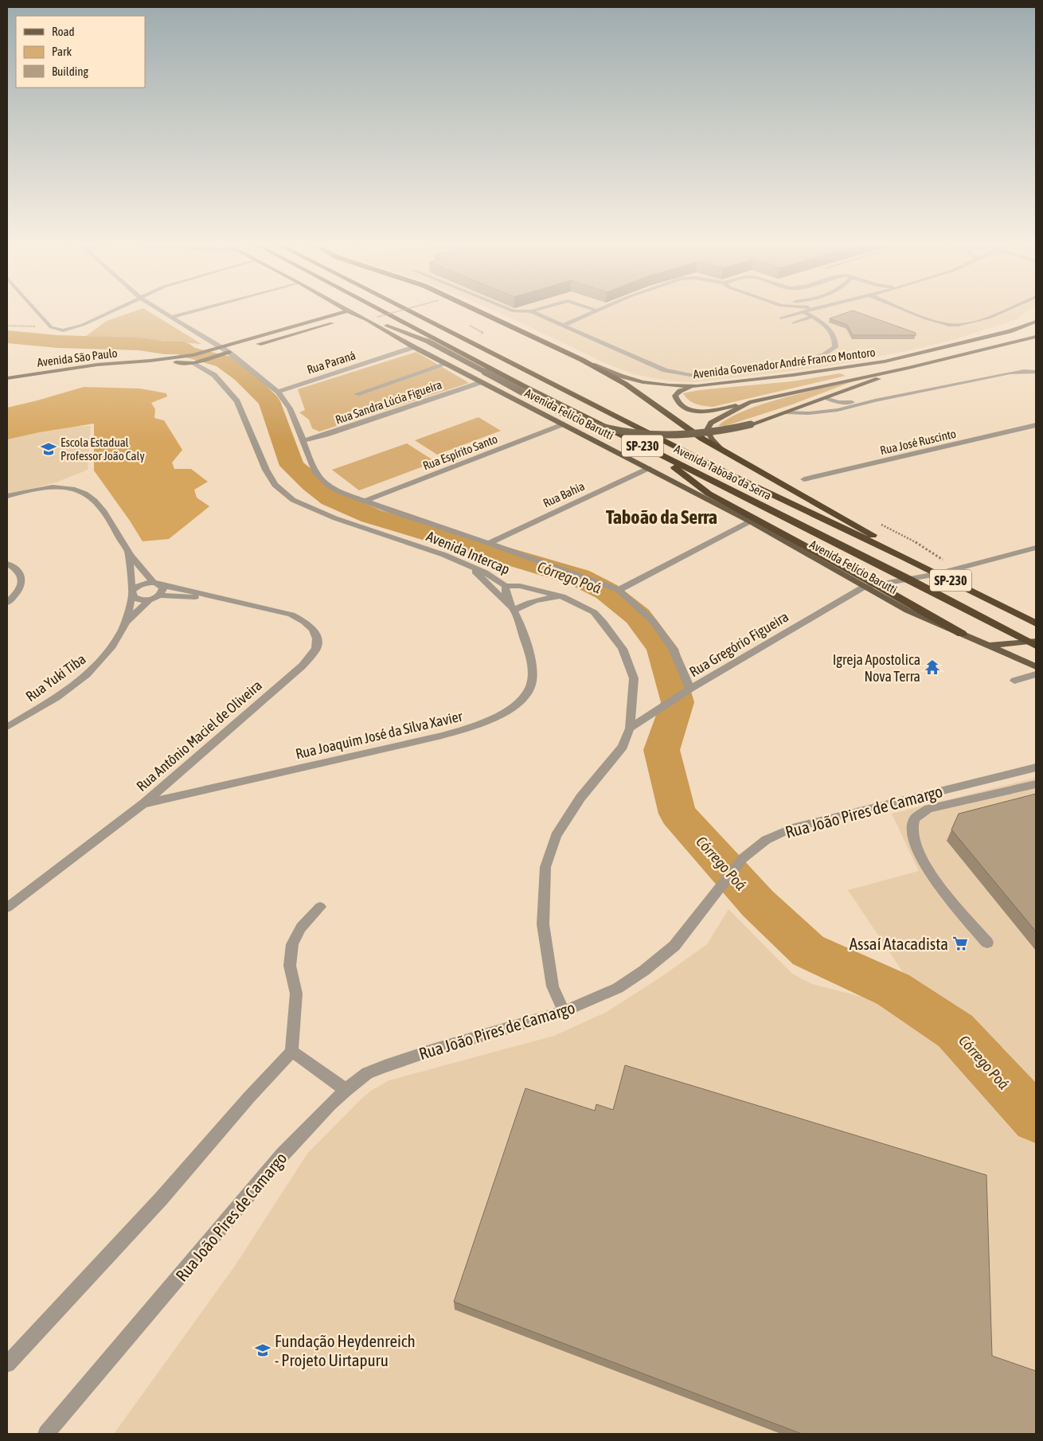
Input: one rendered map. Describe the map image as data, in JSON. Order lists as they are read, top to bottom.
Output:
{
  "streets": {
    "highway": ["SP-230", "Avenida Taboão da Serra"],
    "main road": ["Avenida São Paulo", "Avenida Govenador André Franco Montoro", "Avenida Felício Barutti"],
    "street": [
      "Rua Paraná",
      "Rua Sandra Lúcia Figueira",
      "Rua José Ruscinto",
      "Rua Espírito Santo",
      "Rua Bahia",
      "Avenida Intercap",
      "Rua Gregório Figueira",
      "Rua Yuki Tiba",
      "Rua Joaquim José da Silva Xavier",
      "Rua Antônio Maciel de Oliveira",
      "Rua João Pires de Camargo"
    ]
  },
  "crossings": [
    ["Avenida São Paulo", "Avenida Felício Barutti"],
    ["Avenida São Paulo", "Avenida Intercap"],
    ["Rua Paraná", "Avenida Felício Barutti"],
    ["Rua Paraná", "Avenida Intercap"],
    ["Rua Sandra Lúcia Figueira", "Avenida Felício Barutti"],
    ["Rua Sandra Lúcia Figueira", "Avenida Intercap"],
    ["Avenida Felício Barutti", "Rua Espírito Santo"],
    ["Avenida Felício Barutti", "Rua Bahia"],
    ["Avenida Felício Barutti", "Rua Gregório Figueira"],
    ["Rua Espírito Santo", "Avenida Intercap"],
    ["Avenida Taboão da Serra", "Rua Gregório Figueira"],
    ["Rua Bahia", "Avenida Intercap"],
    ["Avenida Intercap", "Rua Gregório Figueira"],
    ["Avenida Intercap", "Rua Joaquim José da Silva Xavier"],
    ["Avenida Intercap", "Rua João Pires de Camargo"],
    ["Rua Yuki Tiba", "Rua Antônio Maciel de Oliveira"],
    ["Rua Joaquim José da Silva Xavier", "Rua Antônio Maciel de Oliveira"]
  ],
  "districts": ["Taboão da Serra"],
  "water": ["Córrego Poá"],
  "places": {
    "school or university": ["Escola Estadual Professor João Caly", "Fundação Heydenreich - Projeto Uirtapuru"],
    "temple": ["Igreja Apostolica Nova Terra"],
    "supermarket": ["Assaí Atacadista"]
  },
  "legend": ["Road", "Park", "Building"]
}
